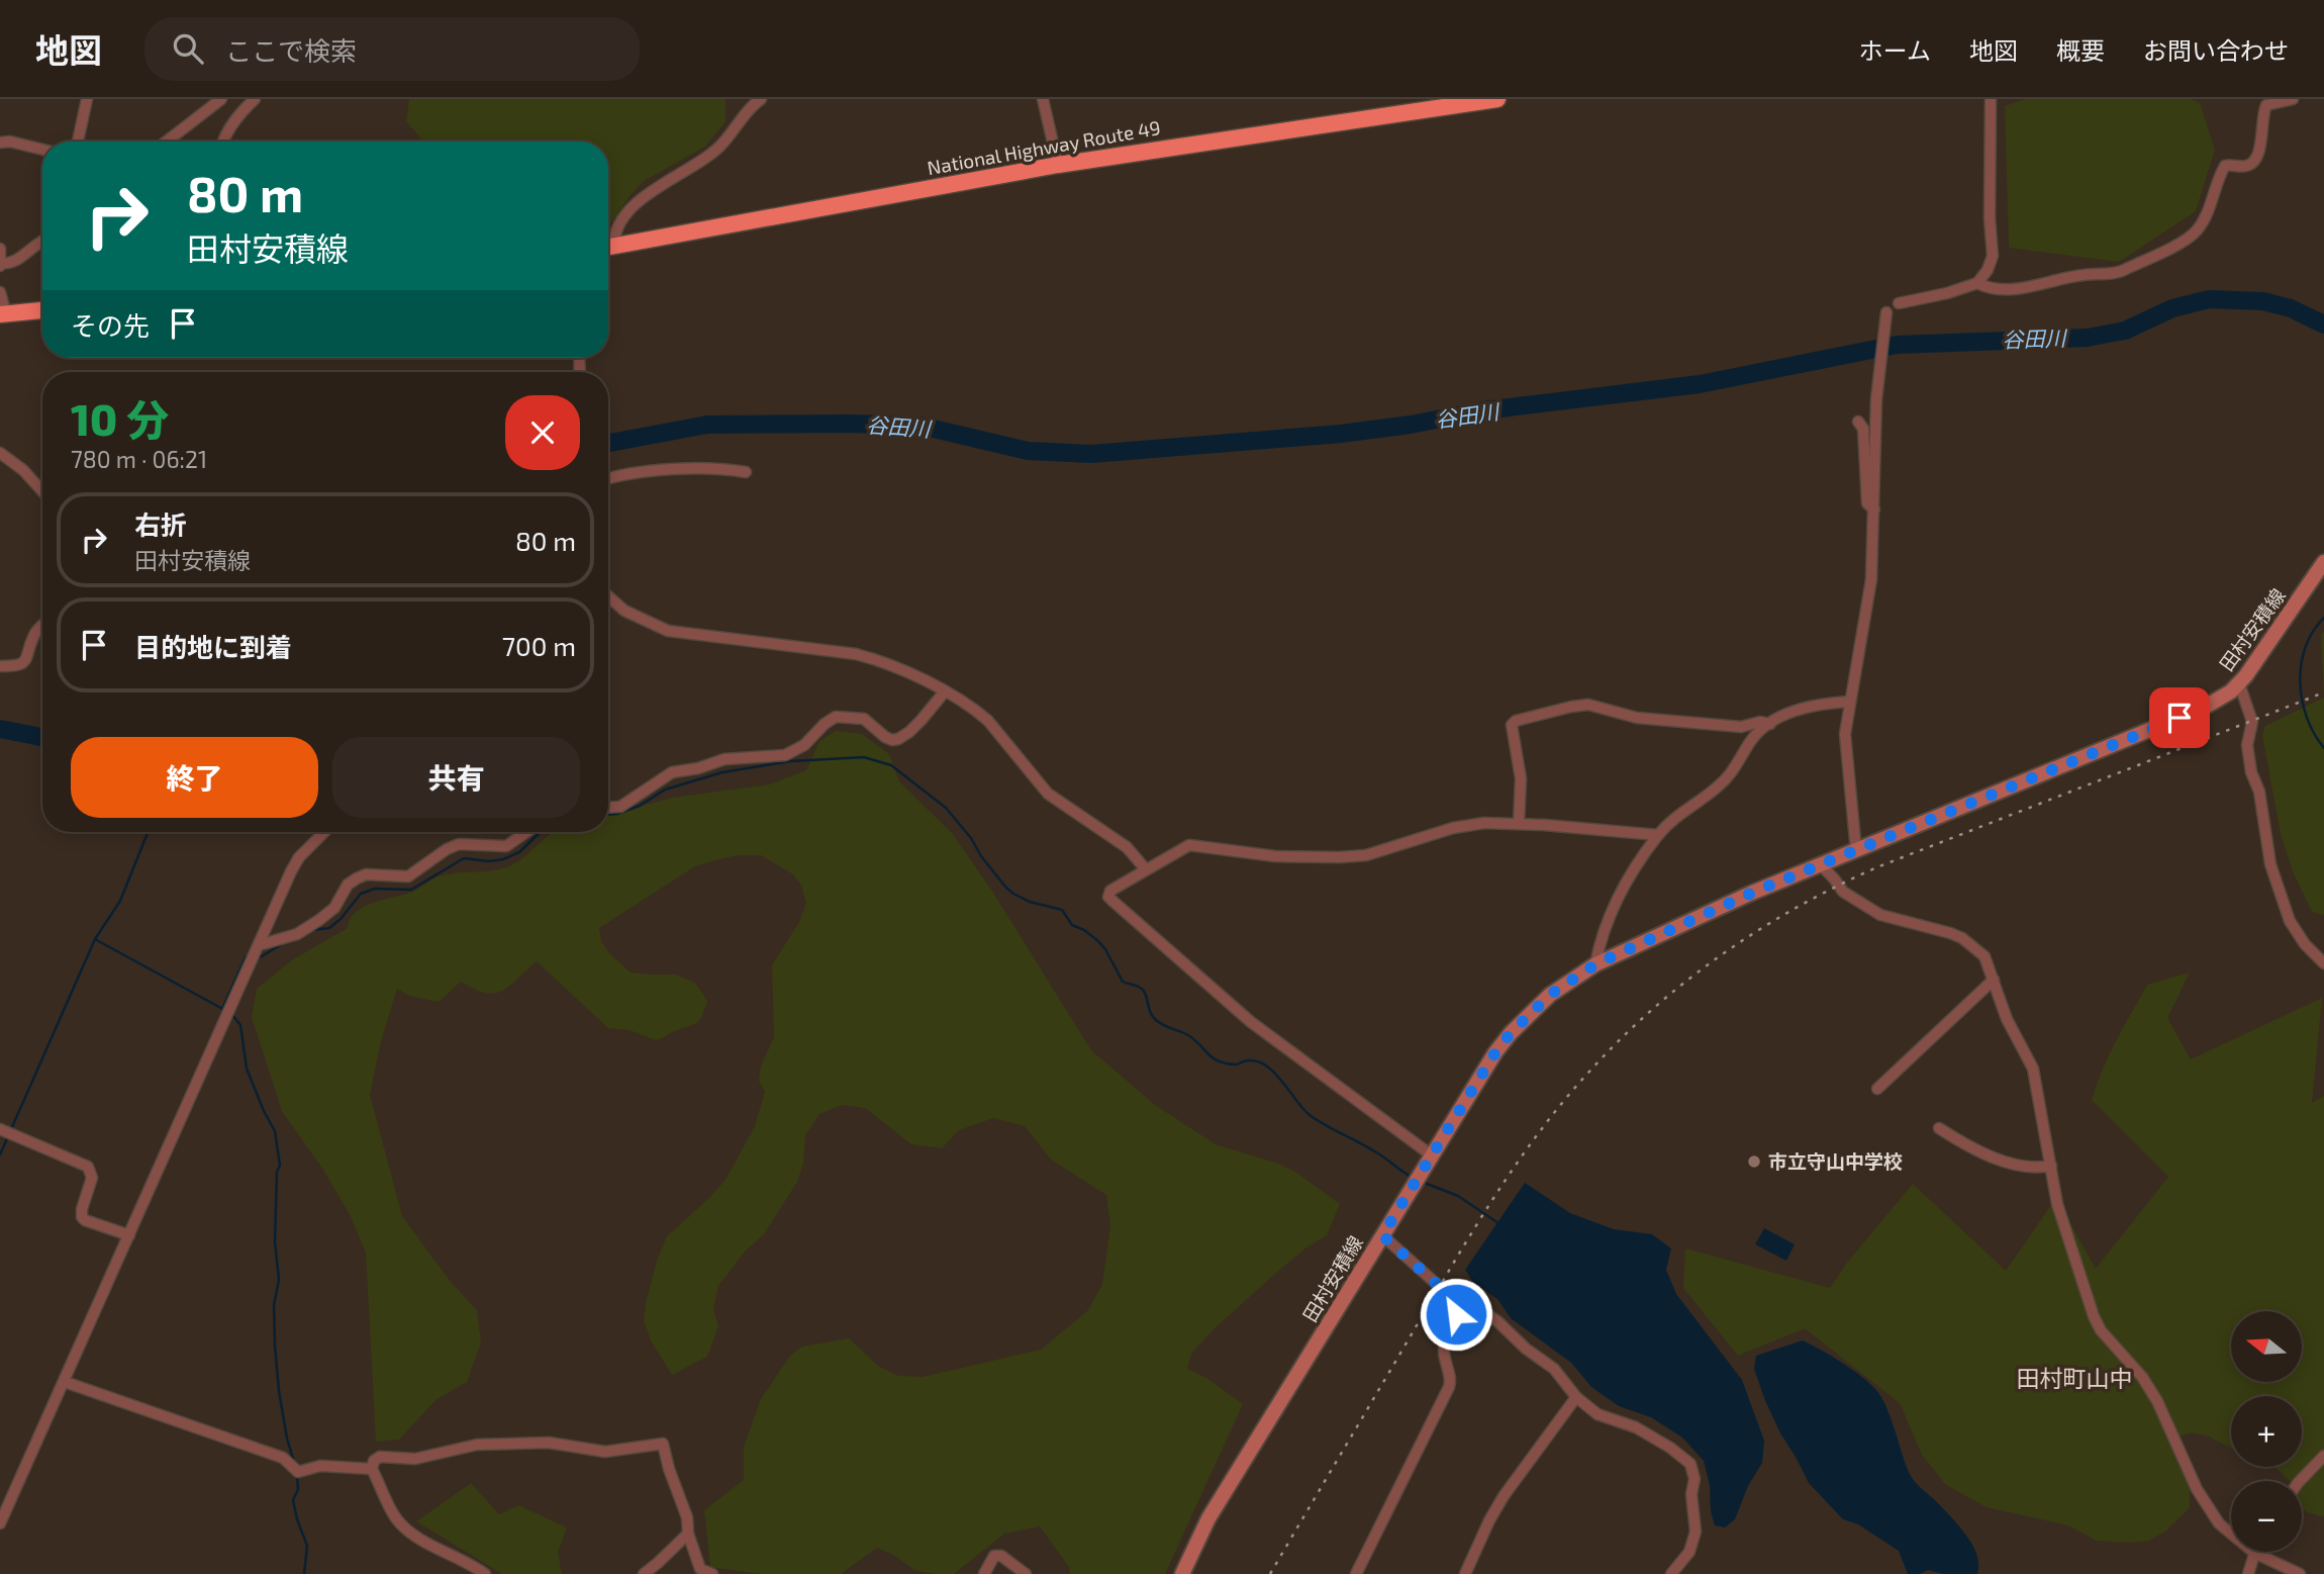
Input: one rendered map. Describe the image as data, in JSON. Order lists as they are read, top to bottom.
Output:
{
  "streets": {
    "highway": ["National Highway Route 49"],
    "main road": ["田村安積線"]
  },
  "districts": ["田村町山中"],
  "water": ["谷田川"],
  "places": ["市立守山中学校"],
  "north": "left",
  "page": {
    "header": "地図",
    "search": "ここで検索",
    "nav": [
      "ホーム",
      "地図",
      "概要",
      "お問い合わせ"
    ],
    "turn": ["80 m", "田村安積線"],
    "then": "その先",
    "heading": ["10 分", "780 m · 06:21"],
    "list": [
      {
        "name": "右折",
        "note": "田村安積線",
        "value": "80 m"
      },
      {
        "name": "目的地に到着",
        "value": "700 m"
      }
    ],
    "buttons": ["終了", "共有"],
    "map_buttons": ["+", "−"]
  }
}
